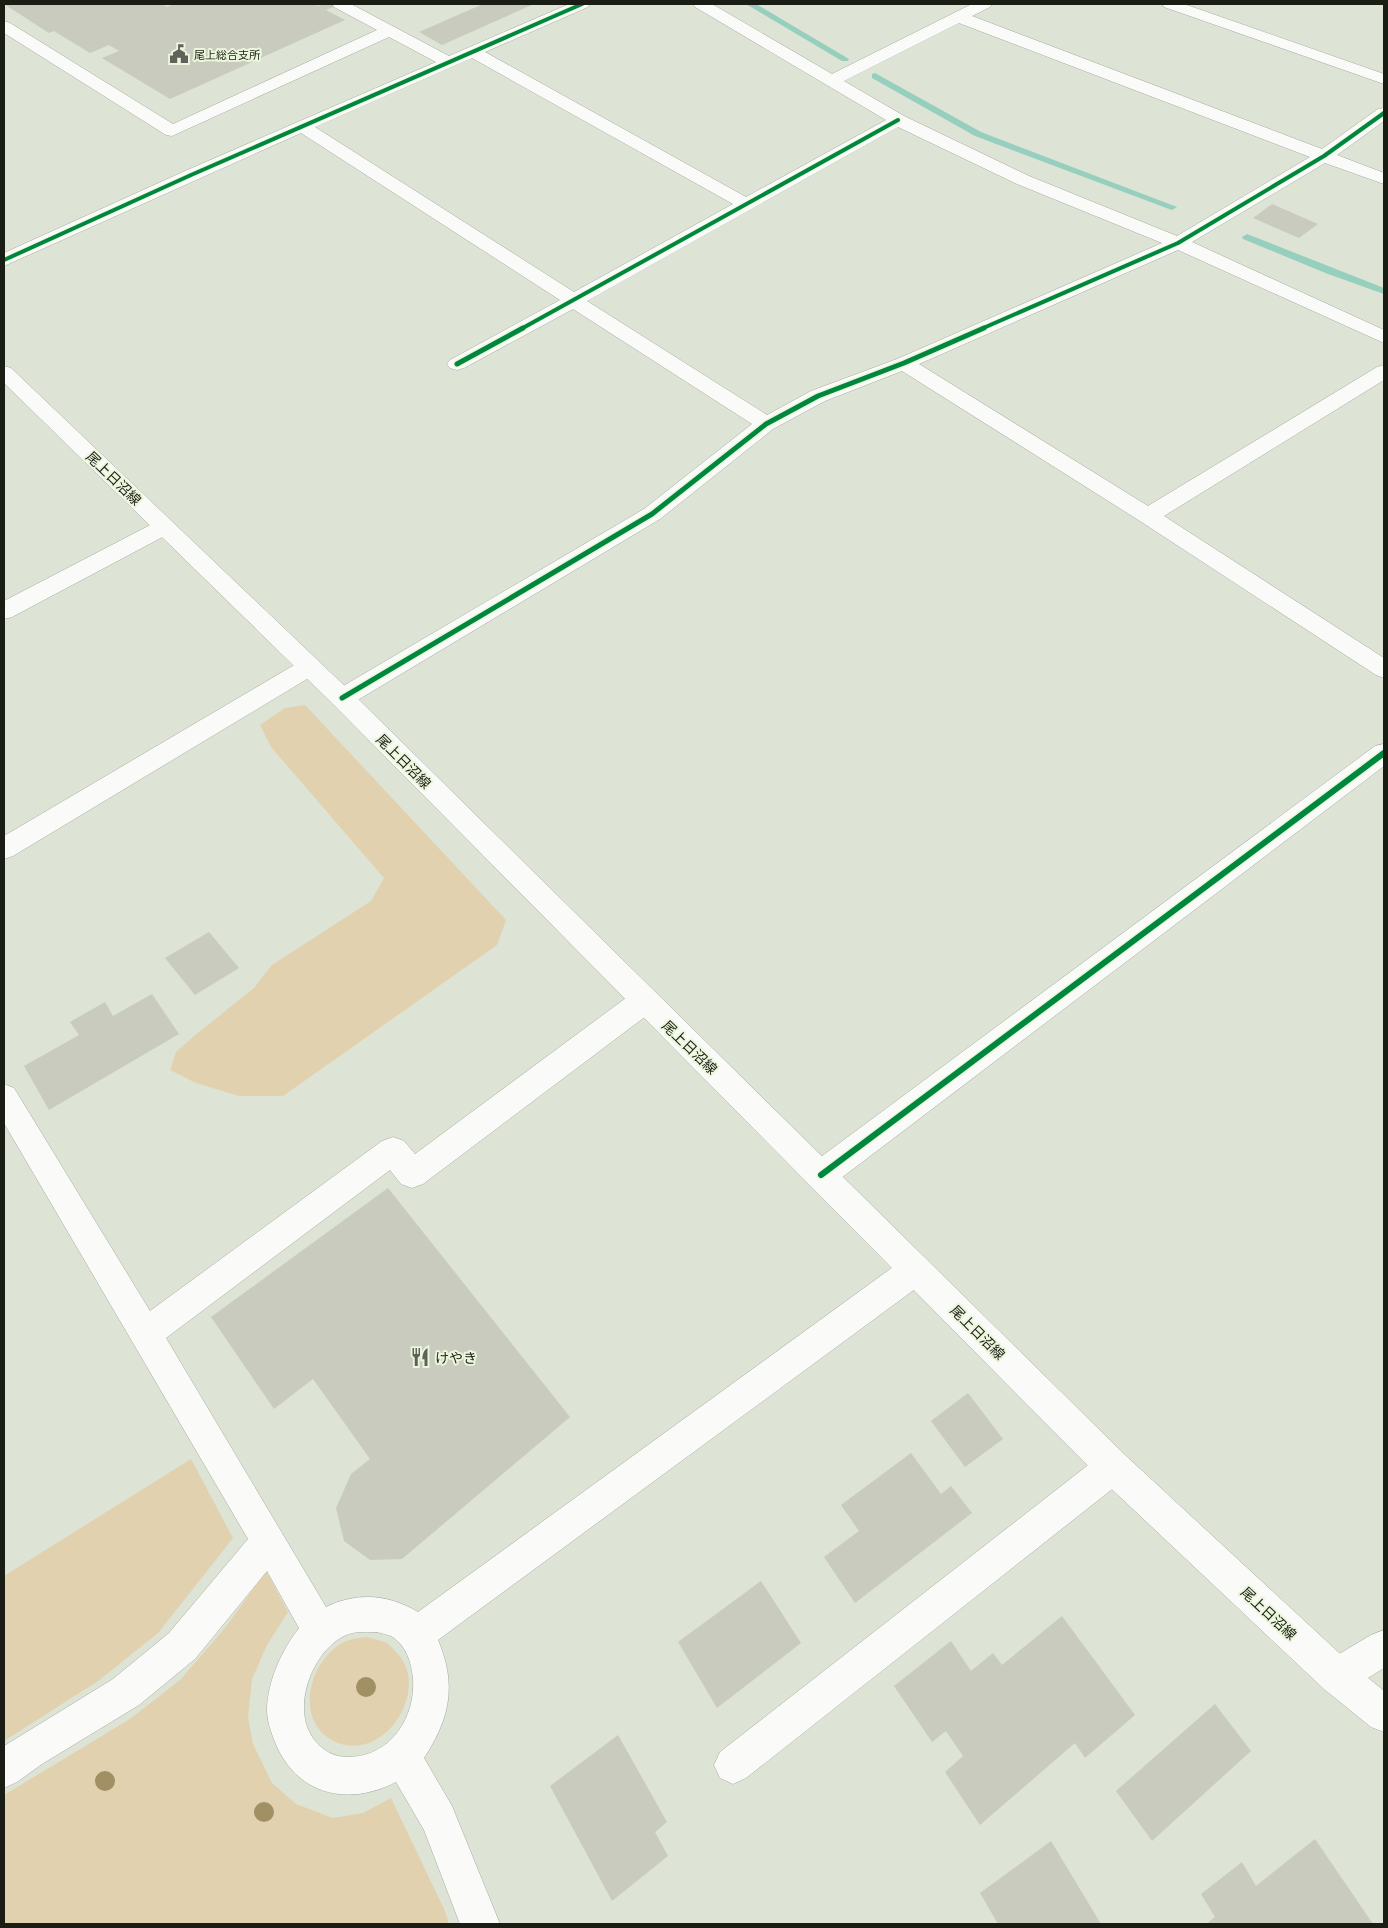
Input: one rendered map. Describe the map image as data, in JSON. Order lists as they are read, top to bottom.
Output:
{
  "streets": {
    "street": ["尾上日沼線"]
  },
  "places": {
    "public building": ["尾上総合支所"],
    "restaurant": ["けやき"]
  }
}
